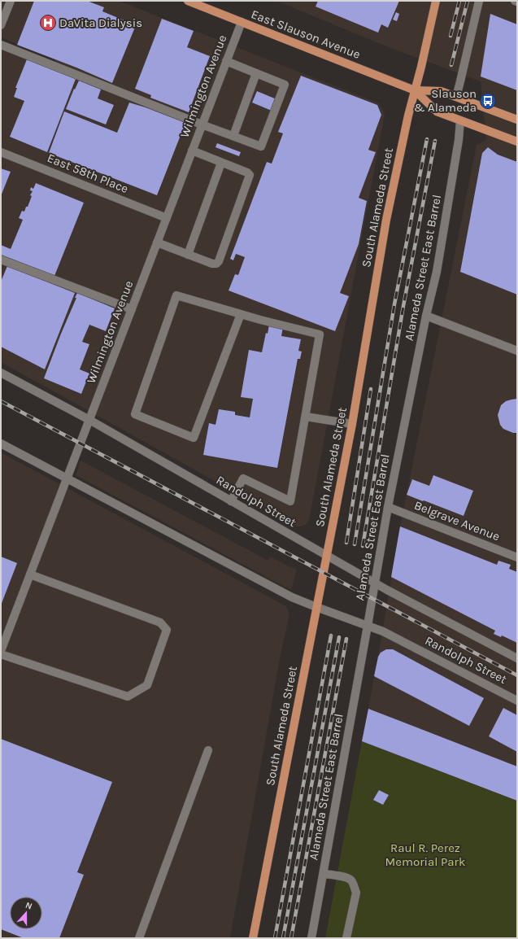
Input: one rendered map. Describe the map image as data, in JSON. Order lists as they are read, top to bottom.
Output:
{
  "streets": {
    "main road": ["East Slauson Avenue", "South Alameda Street"],
    "street": [
      "Wilmington Avenue",
      "East 58th Place",
      "Alameda Street East Barrel",
      "Randolph Street",
      "Belgrave Avenue"
    ]
  },
  "crossings": [
    ["East Slauson Avenue", "Wilmington Avenue"],
    ["East Slauson Avenue", "South Alameda Street"],
    ["East Slauson Avenue", "Alameda Street East Barrel"],
    ["Wilmington Avenue", "East 58th Place"],
    ["Wilmington Avenue", "Randolph Street"],
    ["South Alameda Street", "Randolph Street"],
    ["Alameda Street East Barrel", "Randolph Street"],
    ["Alameda Street East Barrel", "Belgrave Avenue"]
  ],
  "parks": ["Raul R. Perez Memorial Park"],
  "places": {
    "hospital": ["DaVita Dialysis"],
    "bus stop": ["Slauson & Alameda"]
  },
  "north": "top"
}
